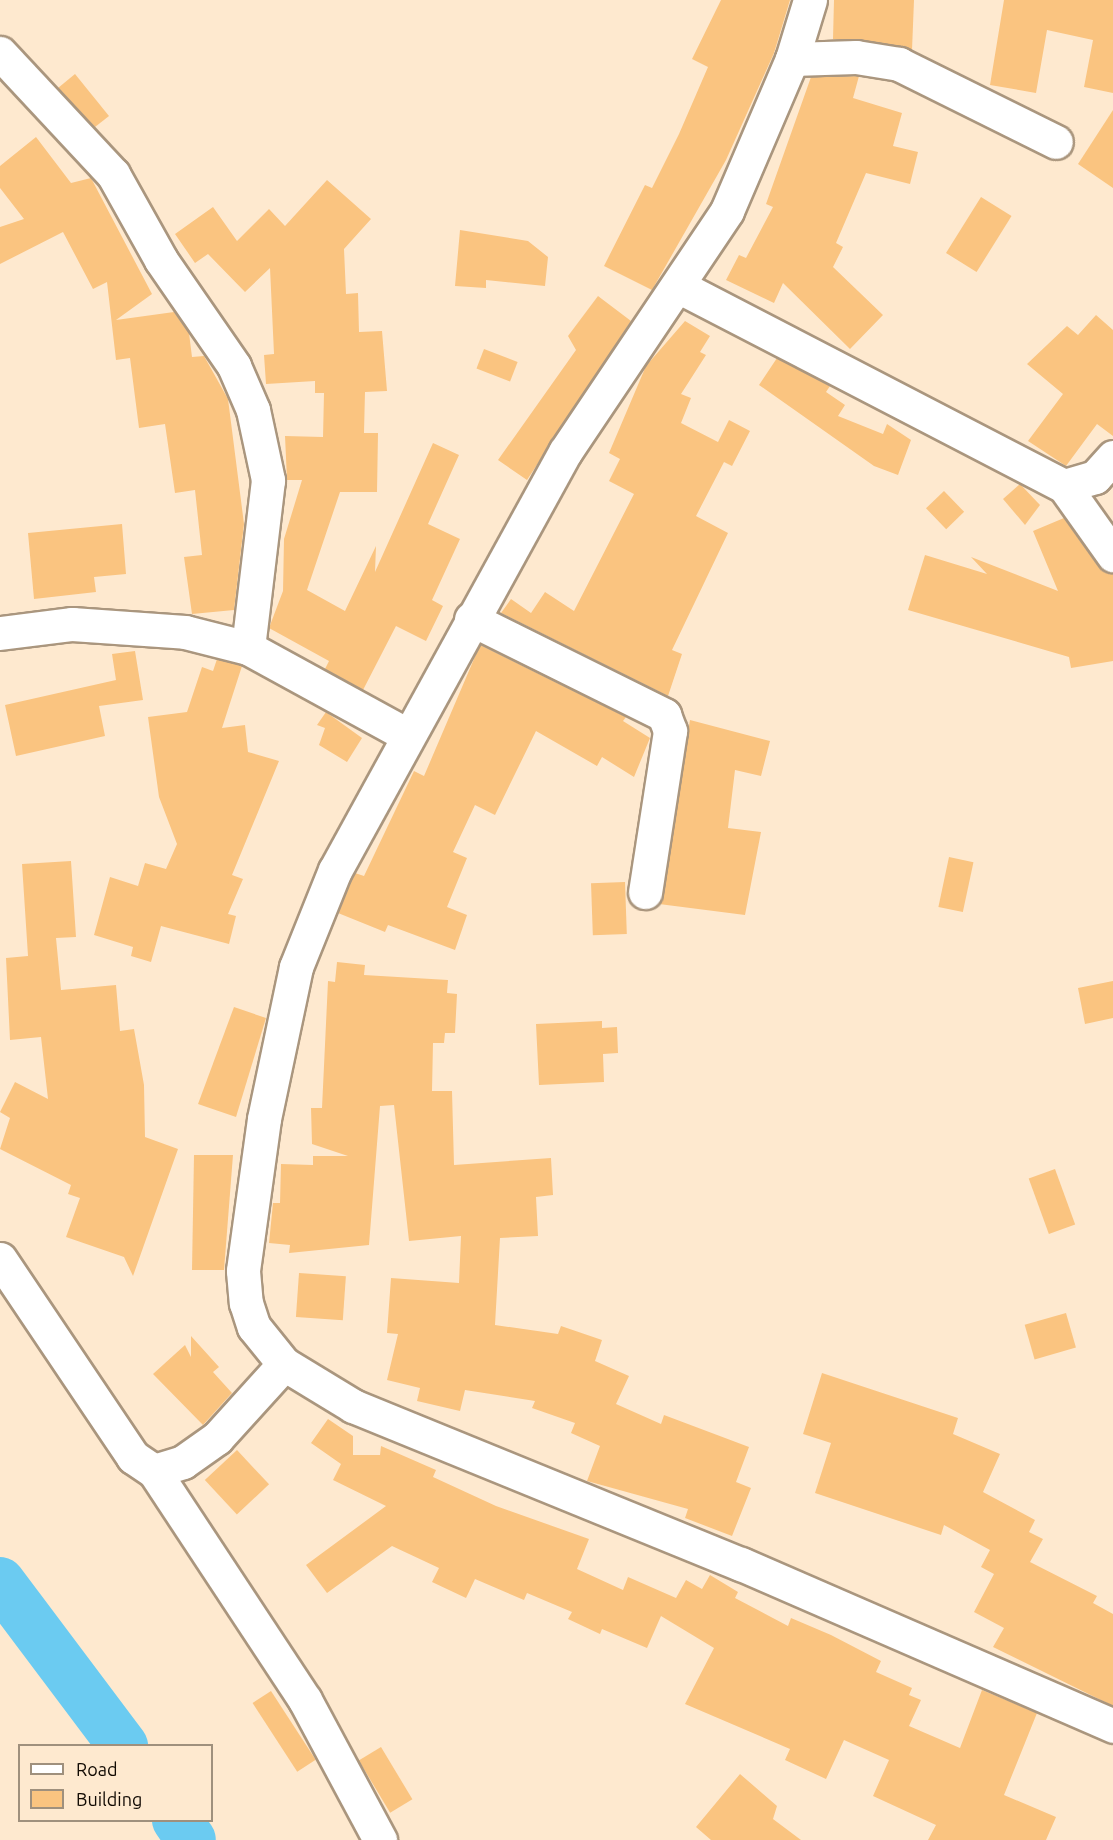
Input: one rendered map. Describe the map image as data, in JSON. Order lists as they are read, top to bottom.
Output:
{
  "legend": ["Road", "Building"]
}
